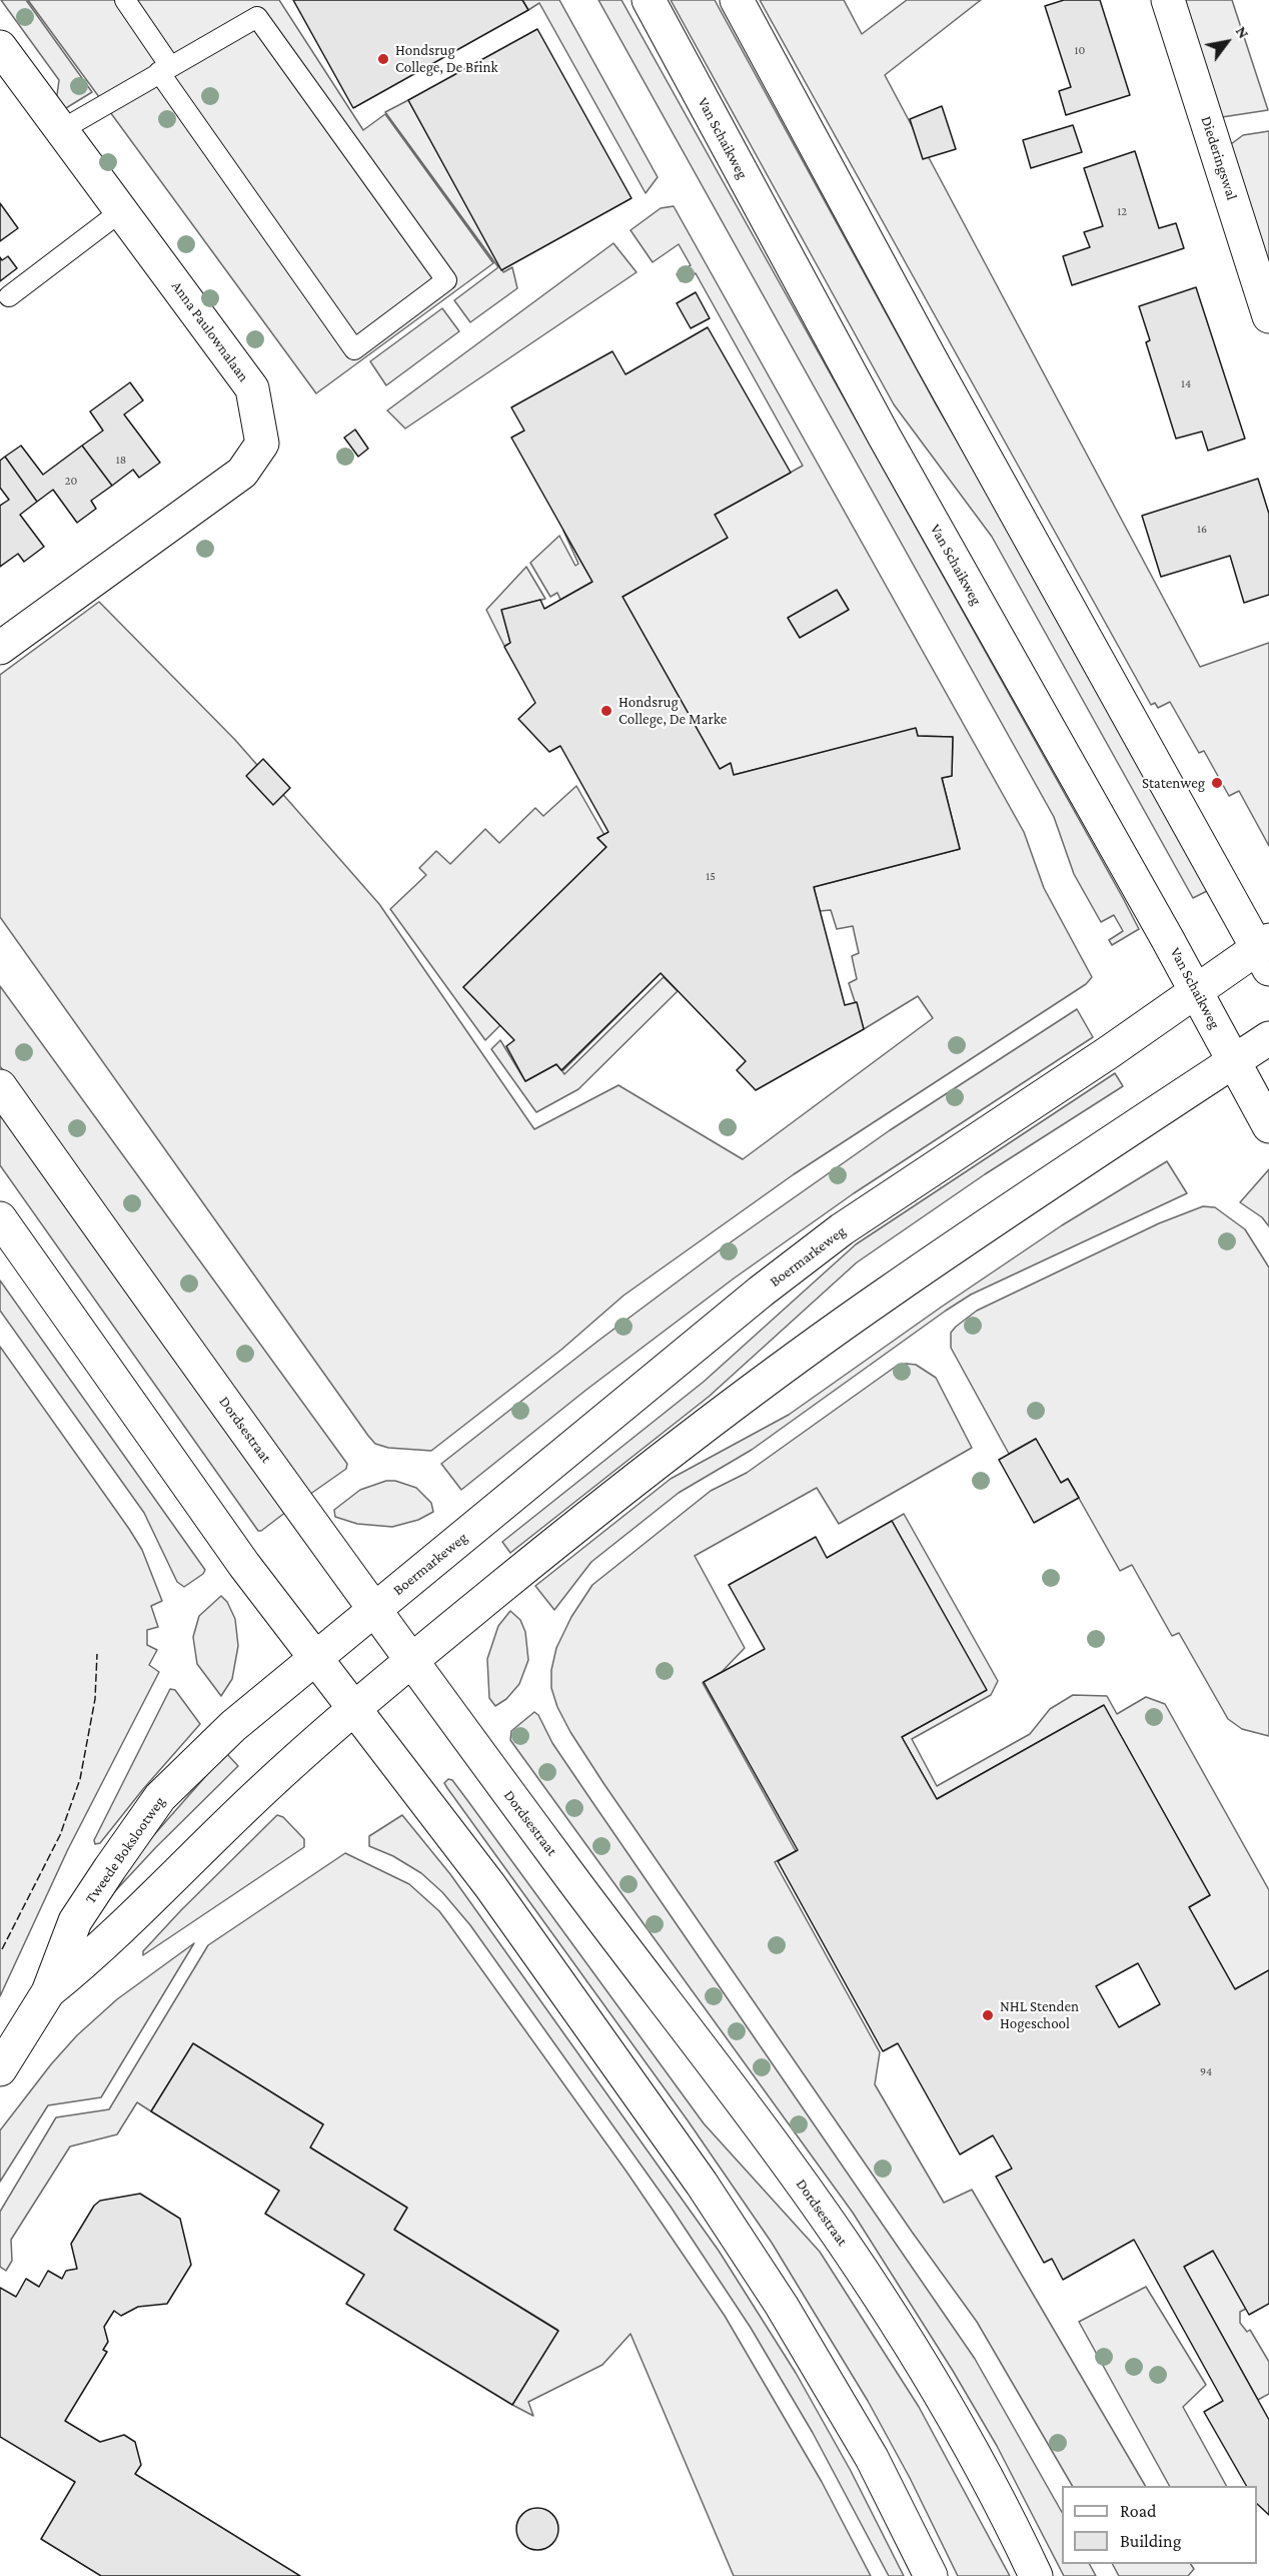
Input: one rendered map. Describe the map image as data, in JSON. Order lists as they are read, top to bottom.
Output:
{
  "streets": {
    "street": [
      "Van Schaikweg",
      "Diederingswal",
      "Anna Paulownalaan",
      "Boermarkeweg",
      "Dordsestraat",
      "Tweede Bokslootweg"
    ]
  },
  "crossings": [
    ["Van Schaikweg", "Boermarkeweg"],
    ["Boermarkeweg", "Dordsestraat"],
    ["Boermarkeweg", "Tweede Bokslootweg"],
    ["Dordsestraat", "Tweede Bokslootweg"]
  ],
  "places": [
    "Hondsrug College, De Brink",
    "Hondsrug College, De Marke",
    "Statenweg",
    "NHL Stenden Hogeschool"
  ],
  "house_numbers": [
    "10",
    "12",
    "14",
    "18",
    "20",
    "16",
    "15",
    "94"
  ],
  "legend": ["Road", "Building"],
  "north": "top right"
}
